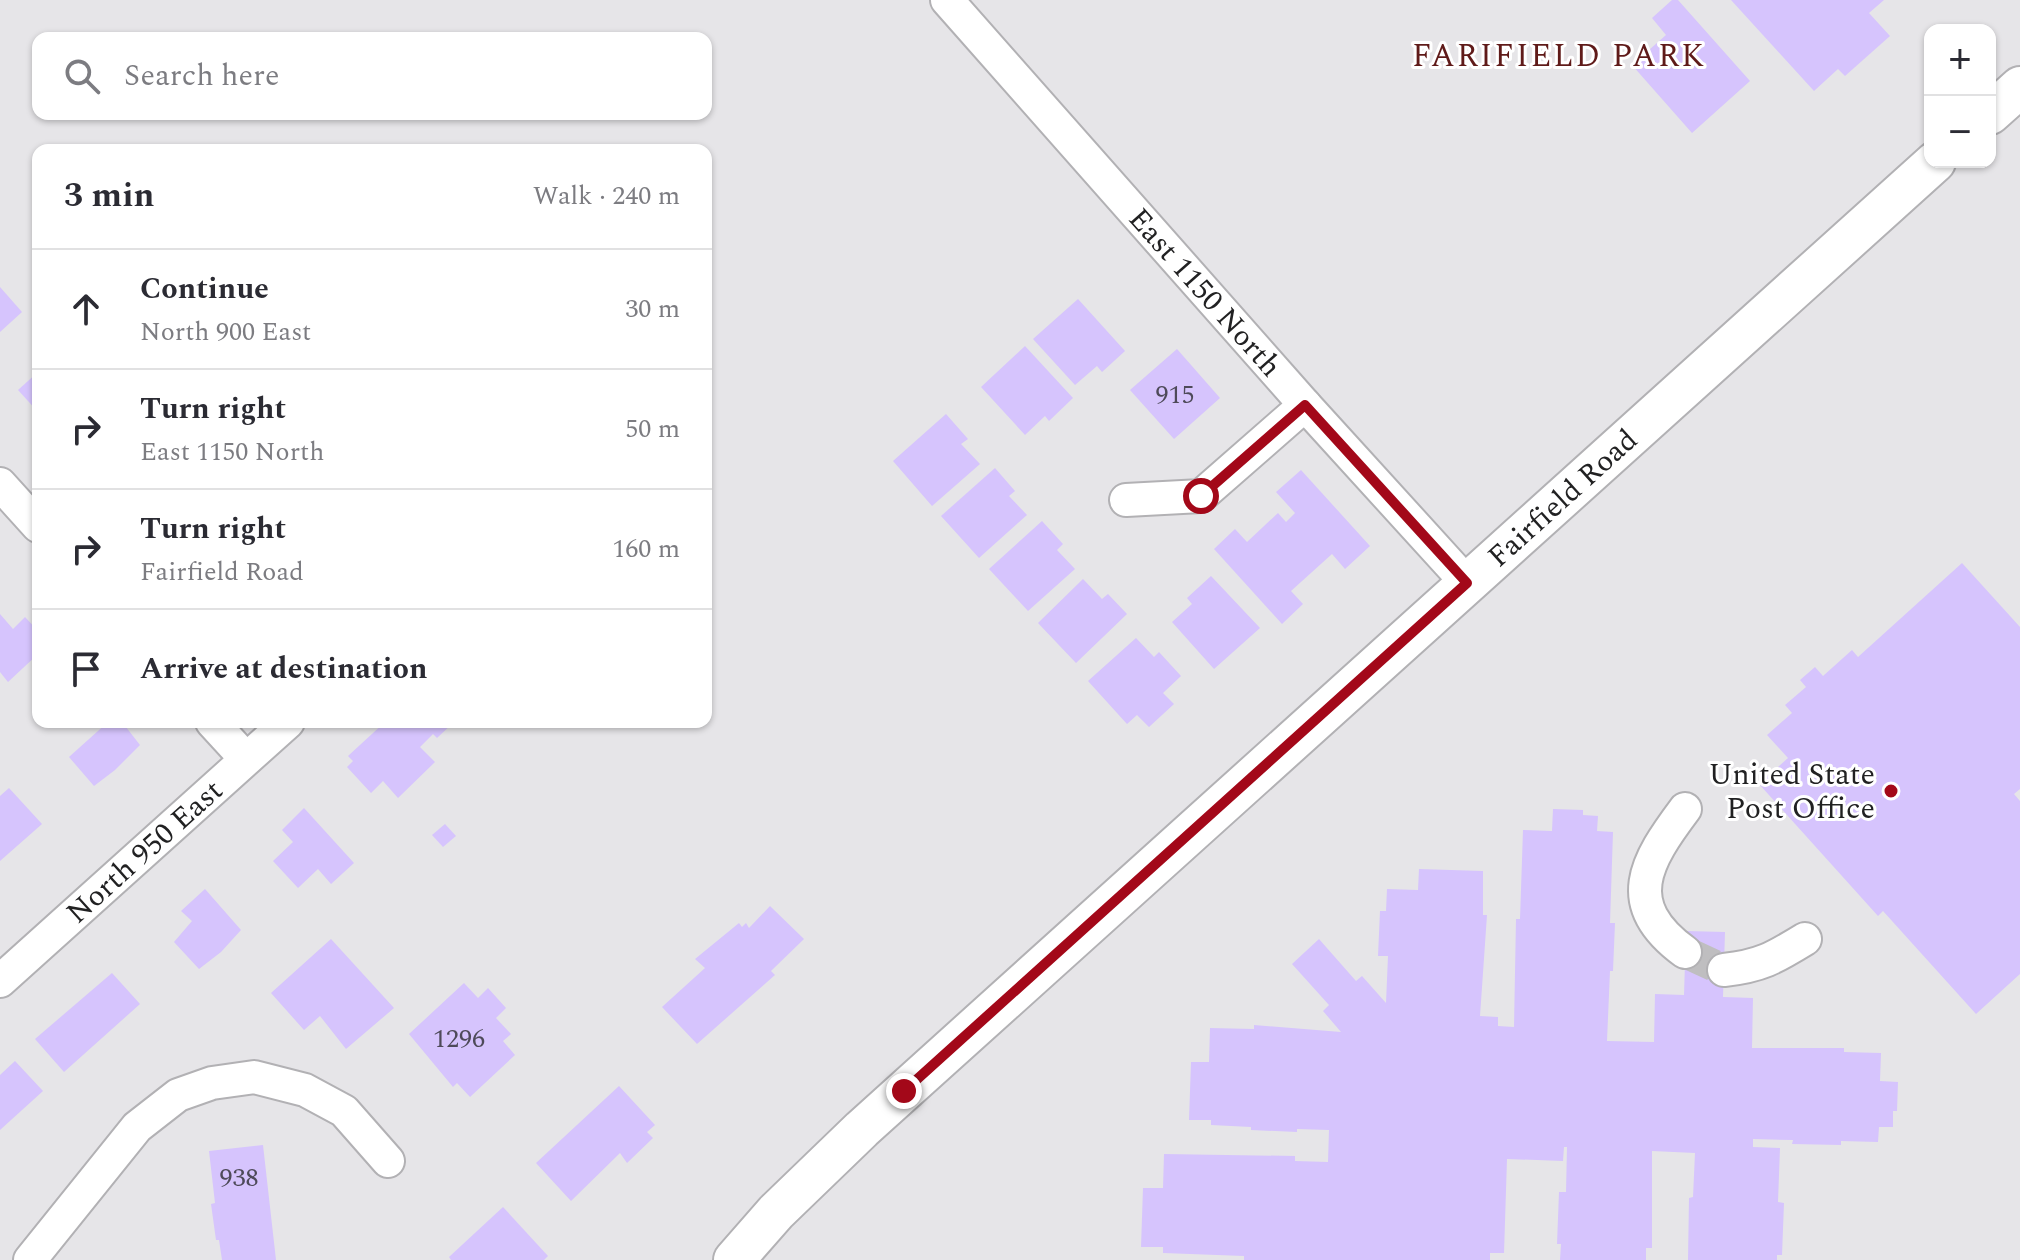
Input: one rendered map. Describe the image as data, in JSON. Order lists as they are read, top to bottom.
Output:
{
  "streets": {
    "main road": ["Fairfield Road"],
    "street": ["East 1150 North", "North 950 East"]
  },
  "crossings": [
    ["East 1150 North", "Fairfield Road"]
  ],
  "districts": ["FARIFIELD PARK"],
  "places": ["United State Post Office"],
  "house_numbers": ["915", "1296", "938"],
  "page": {
    "map_buttons": ["+", "−"],
    "search": "Search here",
    "heading": ["3 min", "Walk · 240 m"],
    "list": [
      ["Continue", "North 900 East", "30 m"],
      ["Turn right", "East 1150 North", "50 m"],
      ["Turn right", "Fairfield Road", "160 m"],
      "Arrive at destination"
    ]
  }
}
